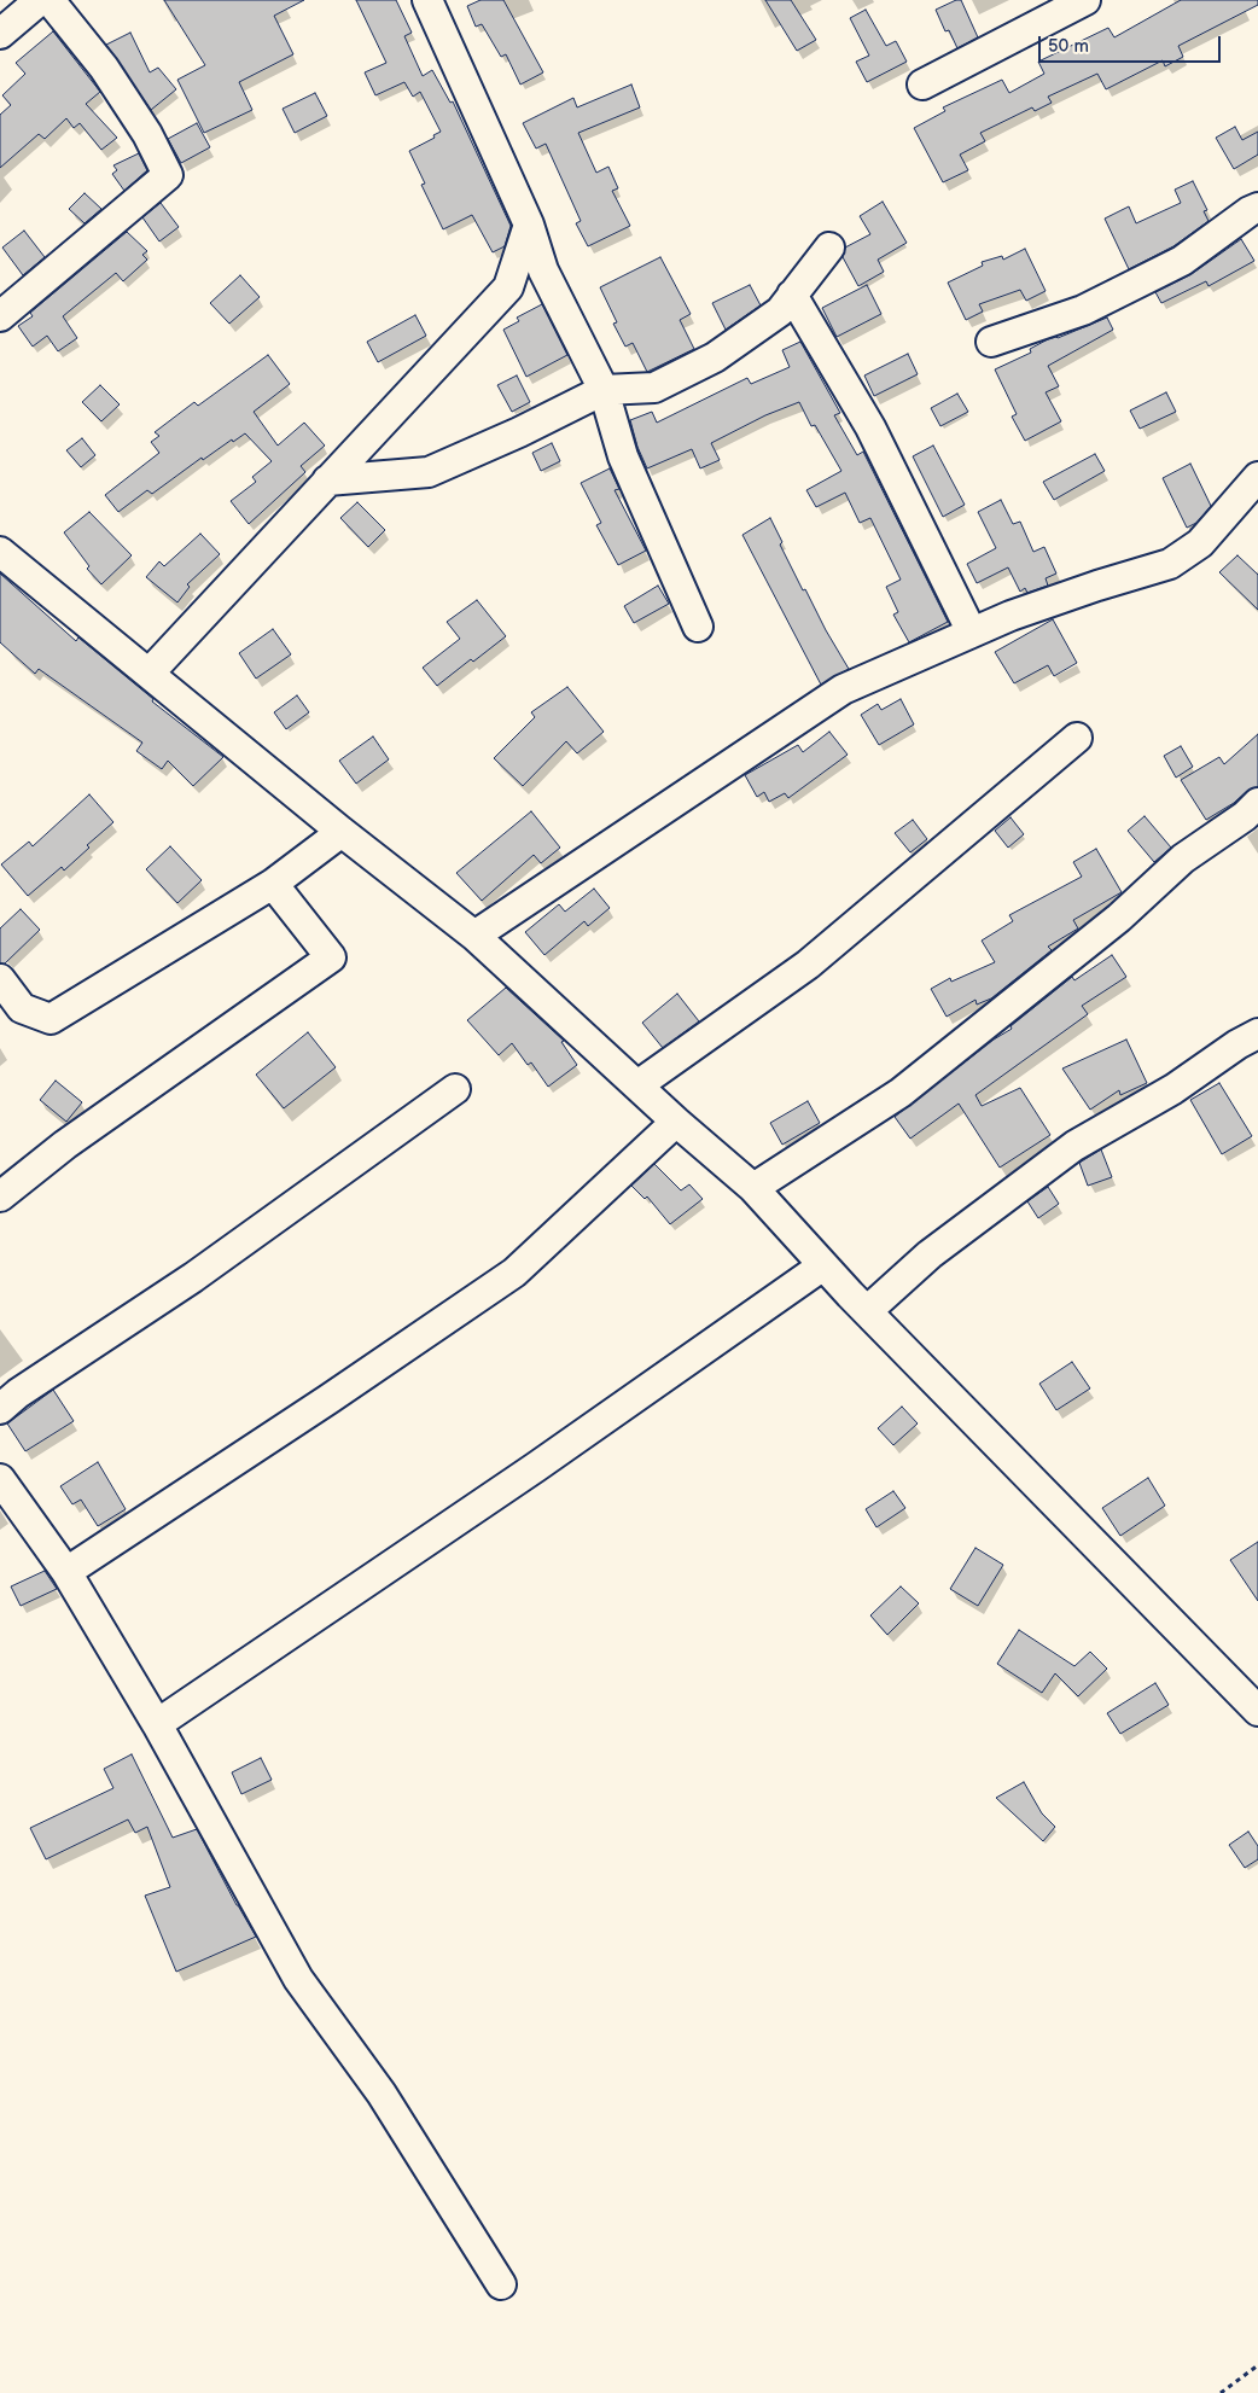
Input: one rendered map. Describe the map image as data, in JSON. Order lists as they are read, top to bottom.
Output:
{
  "scale_bar": "50 m"
}
